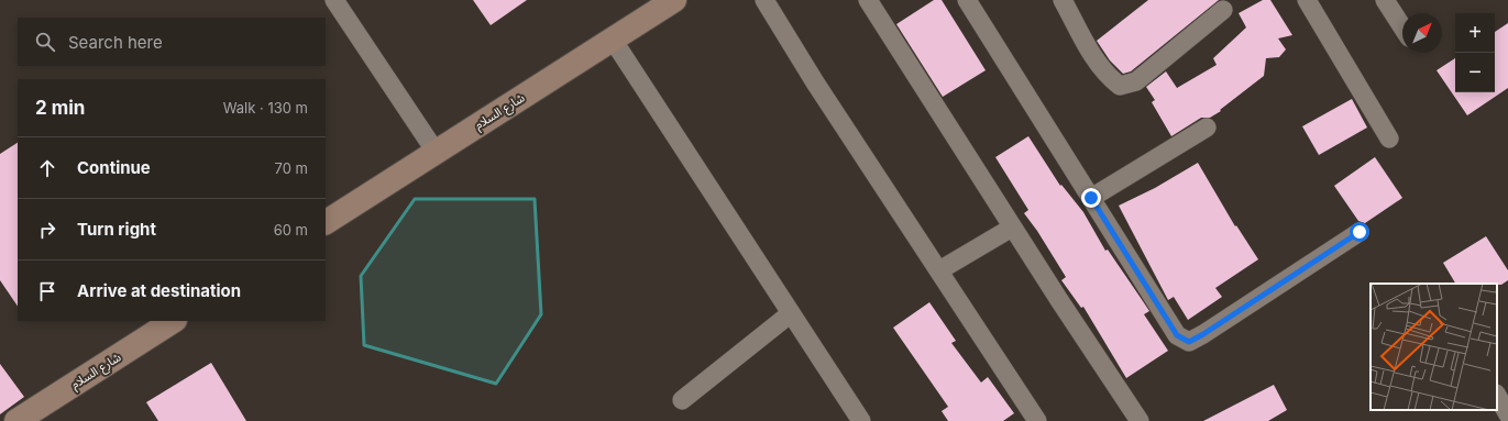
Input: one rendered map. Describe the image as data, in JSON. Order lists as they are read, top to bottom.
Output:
{
  "streets": {
    "main road": ["شارع السلام"]
  },
  "north": "top right",
  "page": {
    "map_buttons": ["+", "−"],
    "search": "Search here",
    "heading": ["2 min", "Walk · 130 m"],
    "list": [
      ["Continue", "70 m"],
      ["Turn right", "60 m"],
      "Arrive at destination"
    ]
  }
}
